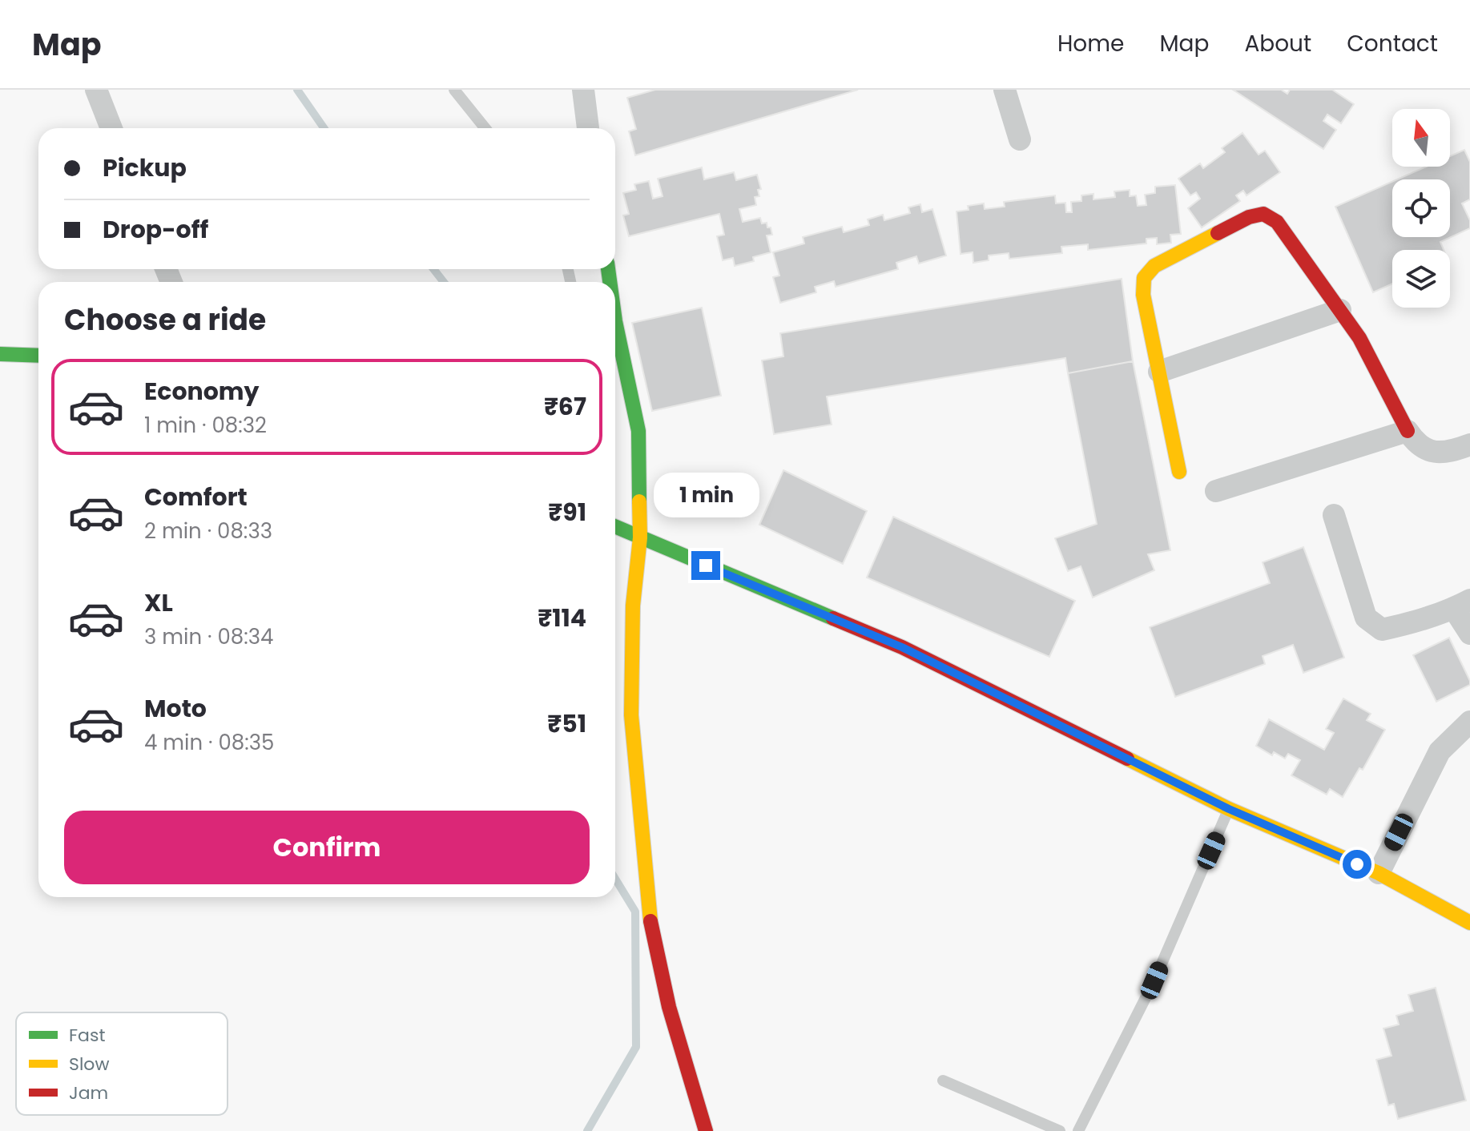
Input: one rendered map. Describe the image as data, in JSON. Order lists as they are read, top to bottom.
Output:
{
  "legend": ["Fast", "Slow", "Jam"],
  "north": "top",
  "page": {
    "header": "Map",
    "nav": [
      "Home",
      "Map",
      "About",
      "Contact"
    ],
    "banner": ["Pickup", "Drop-off"],
    "heading": "Choose a ride",
    "list": [
      {
        "name": "Economy",
        "note": "1 min · 08:32",
        "value": "₹67"
      },
      {
        "name": "Comfort",
        "note": "2 min · 08:33",
        "value": "₹91"
      },
      {
        "name": "XL",
        "note": "3 min · 08:34",
        "value": "₹114"
      },
      {
        "name": "Moto",
        "note": "4 min · 08:35",
        "value": "₹51"
      }
    ],
    "bubble": "1 min",
    "buttons": "Confirm"
  }
}
